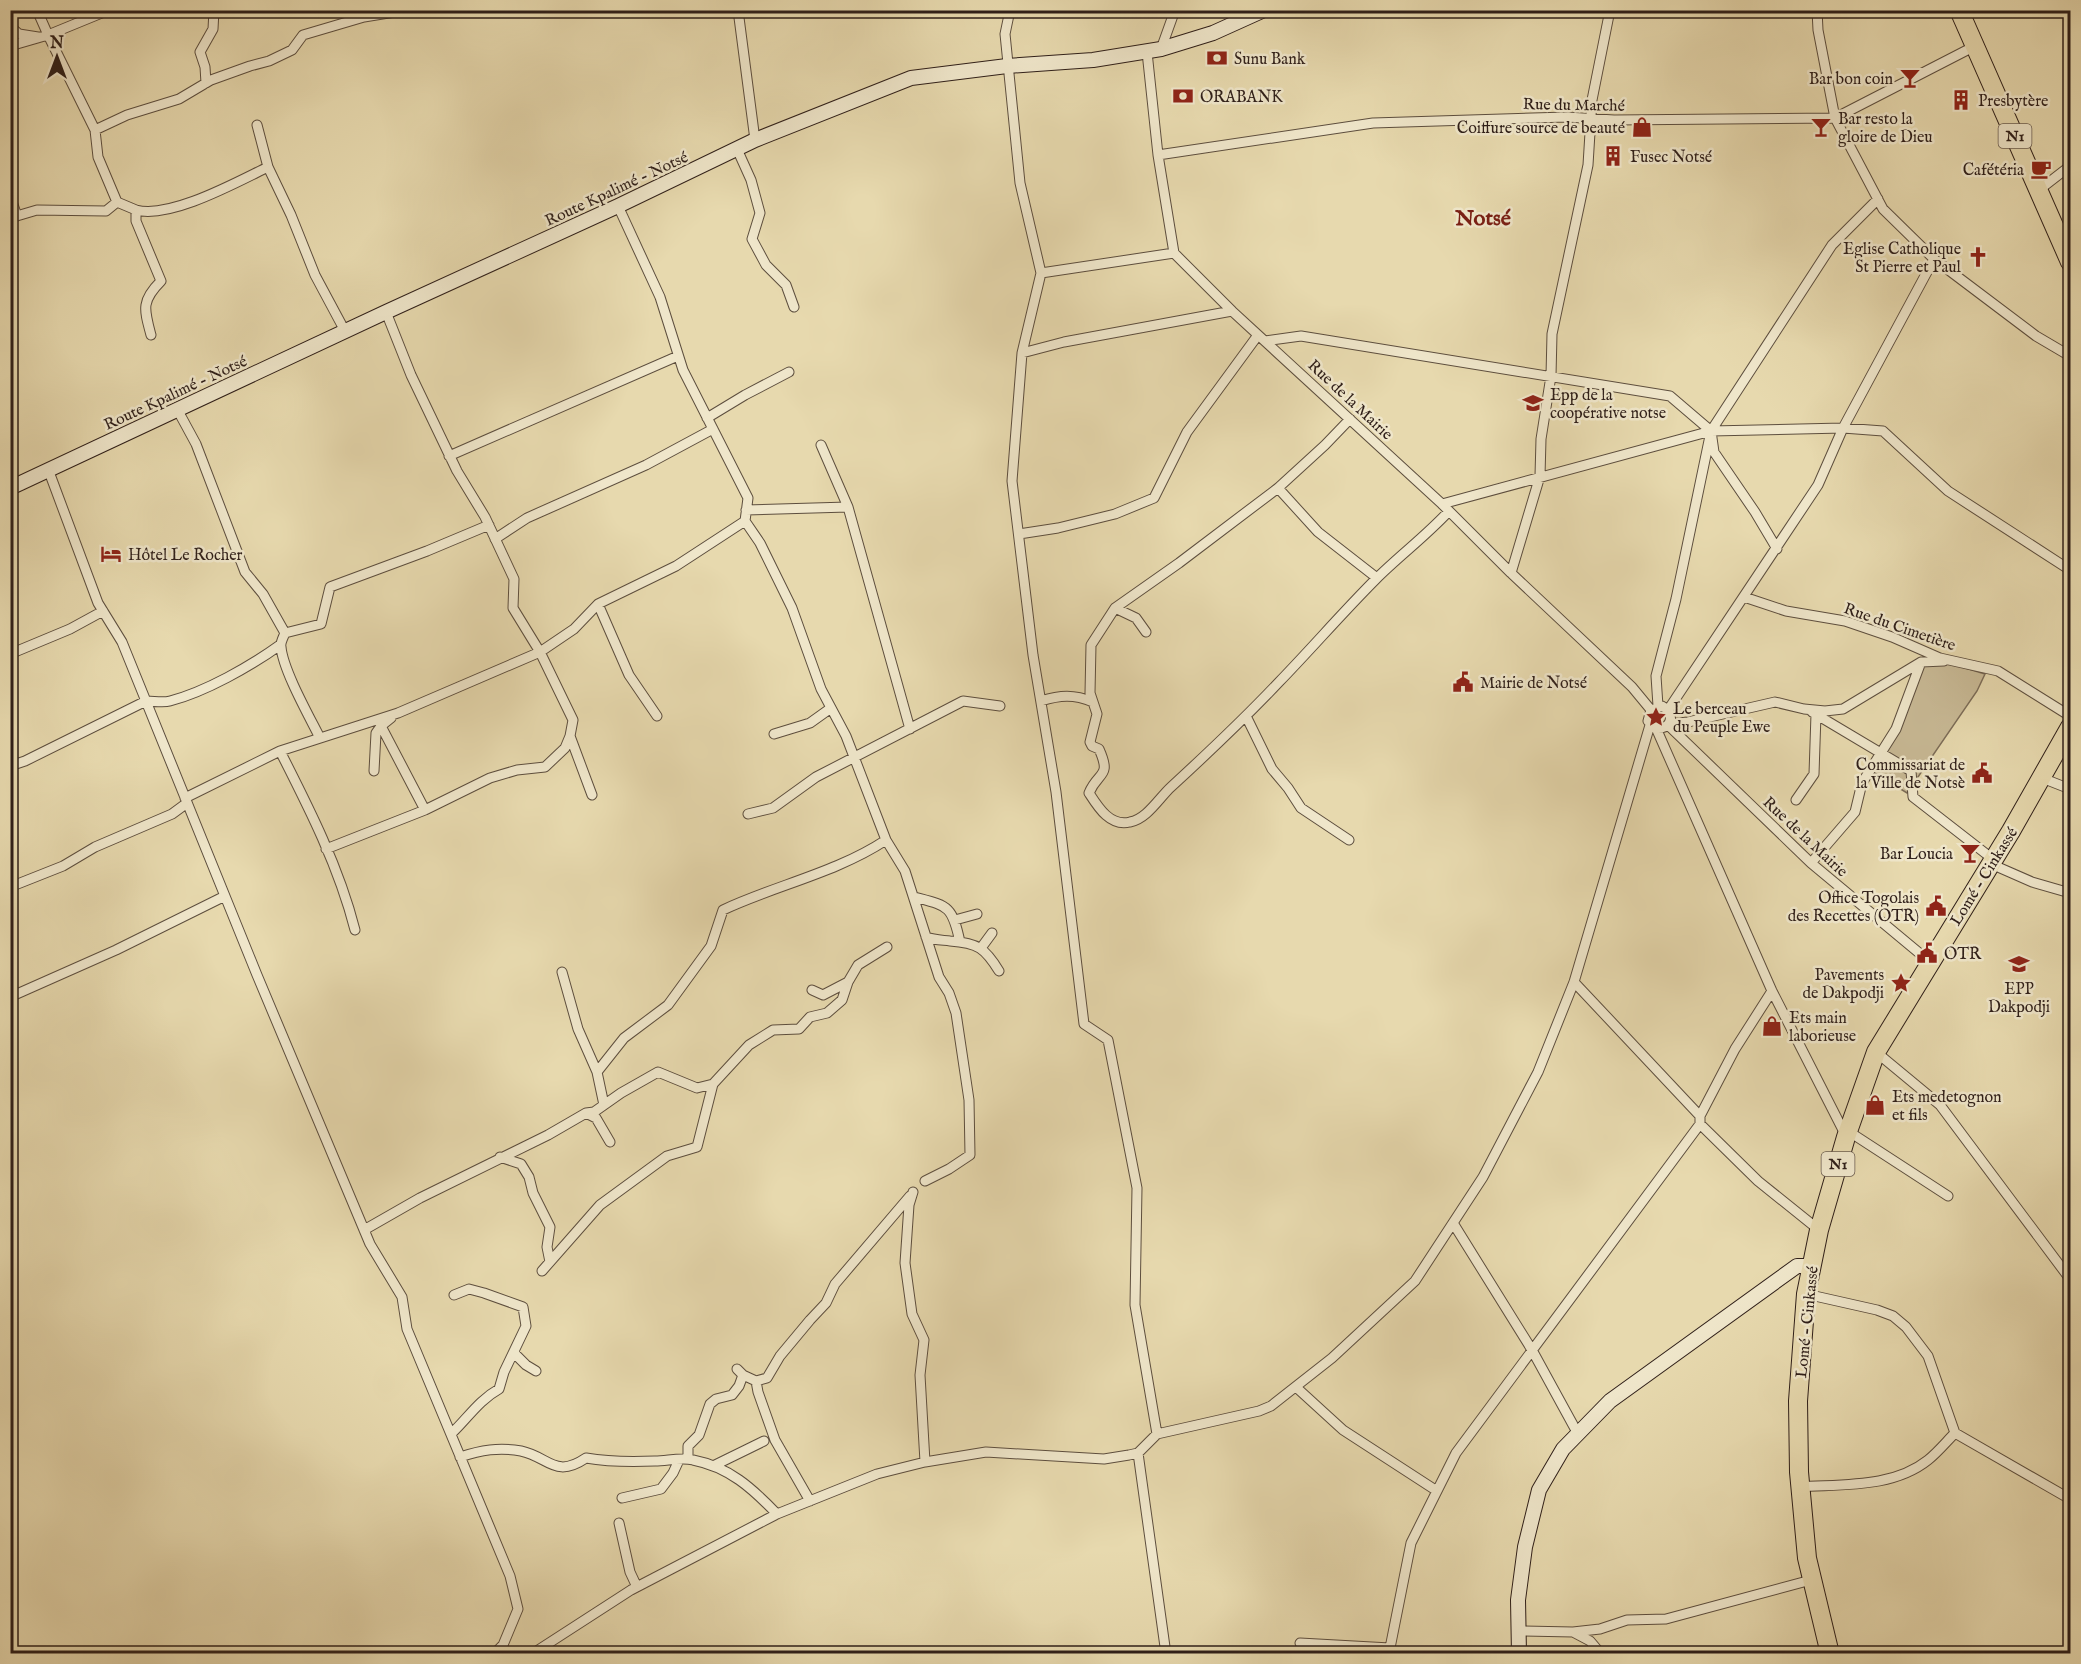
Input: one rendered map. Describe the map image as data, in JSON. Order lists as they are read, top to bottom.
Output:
{
  "streets": {
    "highway": ["N1", "Lomé - Cinkassé"],
    "main road": ["Route Kpalimé - Notsé"],
    "street": ["Rue du Marché", "Rue de la Mairie", "Rue du Cimetière"]
  },
  "crossings": [
    ["Rue du Marché", "N1"],
    ["Rue de la Mairie", "Lomé - Cinkassé"]
  ],
  "districts": ["Notsé"],
  "places": {
    "bank": ["Sunu Bank", "ORABANK"],
    "bar": ["Bar bon coin", "Bar resto la gloire de Dieu", "Bar Loucia"],
    "building": ["Presbytère", "Fusec Notsé"],
    "shop": ["Coiffure source de beauté", "Ets main laborieuse", "Ets medetognon et fils"],
    "cafe": ["Cafétéria"],
    "church": ["Eglise Catholique St Pierre et Paul"],
    "school or university": ["Epp de la coopérative notse", "EPP Dakpodji"],
    "hotel": ["Hôtel Le Rocher"],
    "public building": [
      "Mairie de Notsé",
      "Commissariat de la Ville de Notsè",
      "Office Togolais des Recettes (OTR)",
      "OTR"
    ],
    "place": ["Le berceau du Peuple Ewe", "Pavements de Dakpodji"]
  },
  "north": "top"
}
